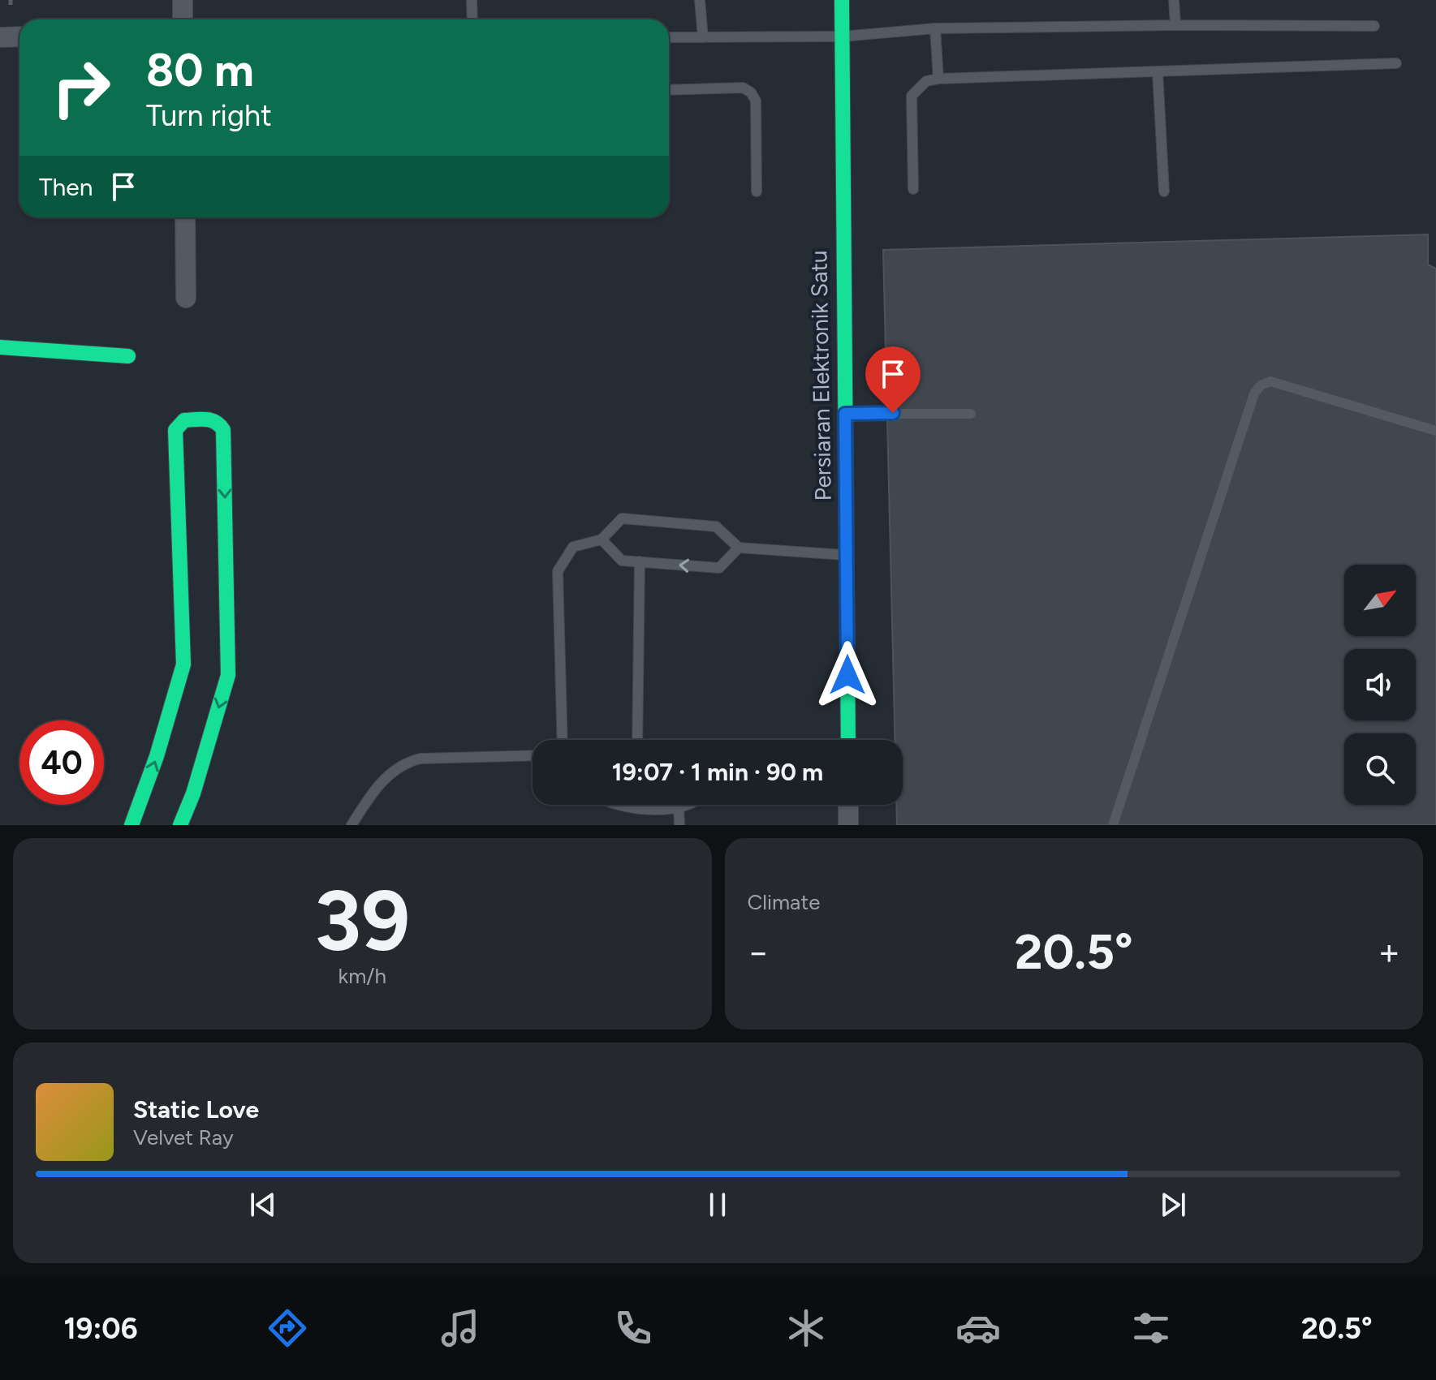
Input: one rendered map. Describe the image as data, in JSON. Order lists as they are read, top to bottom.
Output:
{
  "streets": {
    "street": ["Persiaran Elektronik Satu"]
  },
  "north": "top right",
  "page": {
    "turn": ["80 m", "Turn right"],
    "then": "Then",
    "limit": "40",
    "trip": "19:07 · 1 min · 90 m",
    "tile": [
      ["39", "km/h"],
      "Climate"
    ],
    "heat": ["−", "20.5°", "+"],
    "song": ["Static Love", "Velvet Ray"],
    "tabs": ["19:06", "20.5°"]
  }
}
